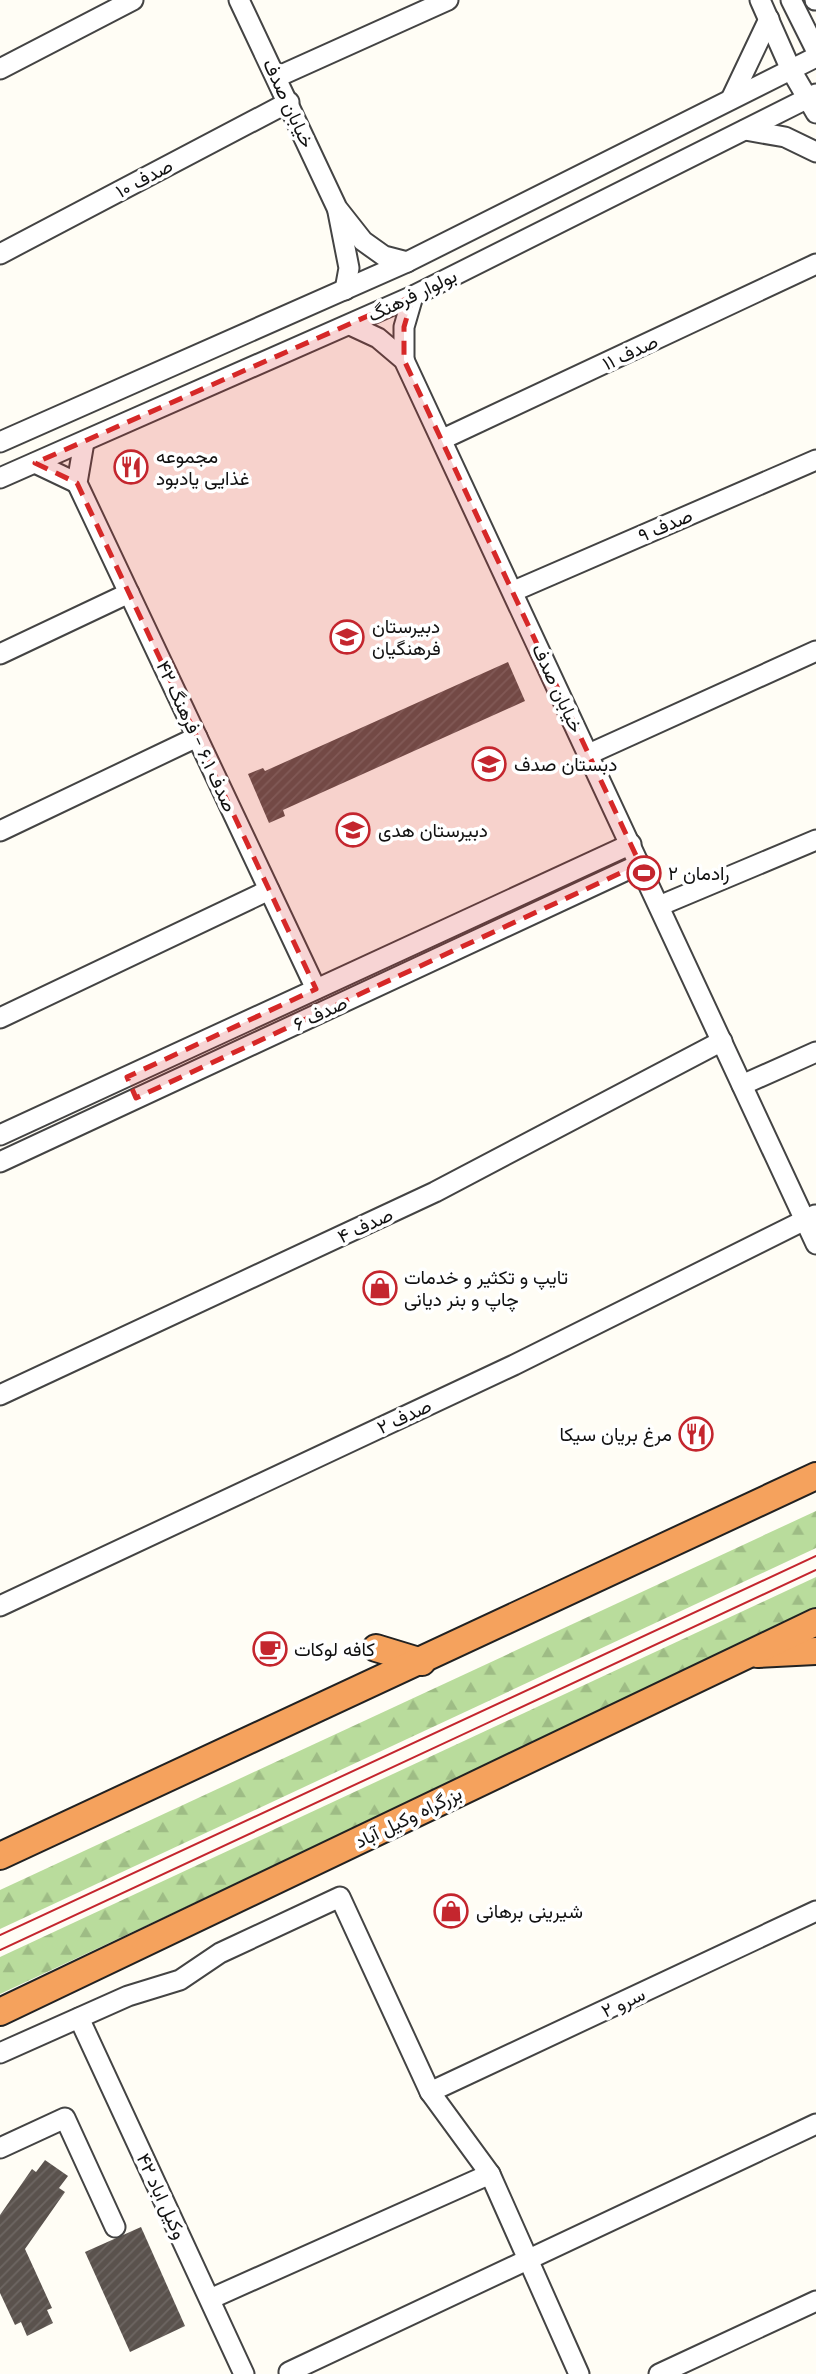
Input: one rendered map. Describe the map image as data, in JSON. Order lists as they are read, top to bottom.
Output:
{
  "streets": {
    "highway": ["بزرگراه وکیل آباد"],
    "street": [
      "خیابان صدف",
      "صدف ۱۰",
      "بولوار فرهنگ",
      "صدف ۱۱",
      "صدف ۹",
      "صدف ۶.۱ - فرهنگ ۴۲",
      "صدف ۶",
      "صدف ۴",
      "صدف ۲",
      "سرو ۲",
      "وکیل اباد ۴۲"
    ]
  },
  "crossings": [
    ["خیابان صدف", "صدف ۱۰"],
    ["خیابان صدف", "صدف ۱۱"],
    ["خیابان صدف", "صدف ۹"],
    ["خیابان صدف", "صدف ۶"],
    ["خیابان صدف", "صدف ۴"],
    ["خیابان صدف", "صدف ۲"],
    ["صدف ۶.۱ - فرهنگ ۴۲", "صدف ۶"]
  ],
  "places": {
    "restaurant": ["مجموعه غذایی یادبود", "مرغ بریان سیکا"],
    "school or university": ["دبیرستان فرهنگیان", "دبستان صدف", "دبیرستان هدی"],
    "sports": ["رادمان ۲"],
    "shop": ["تایپ و تکثیر و خدمات چاپ و بنر دیانی", "شیرینی برهانی"],
    "cafe": ["کافه لوکات"]
  }
}
